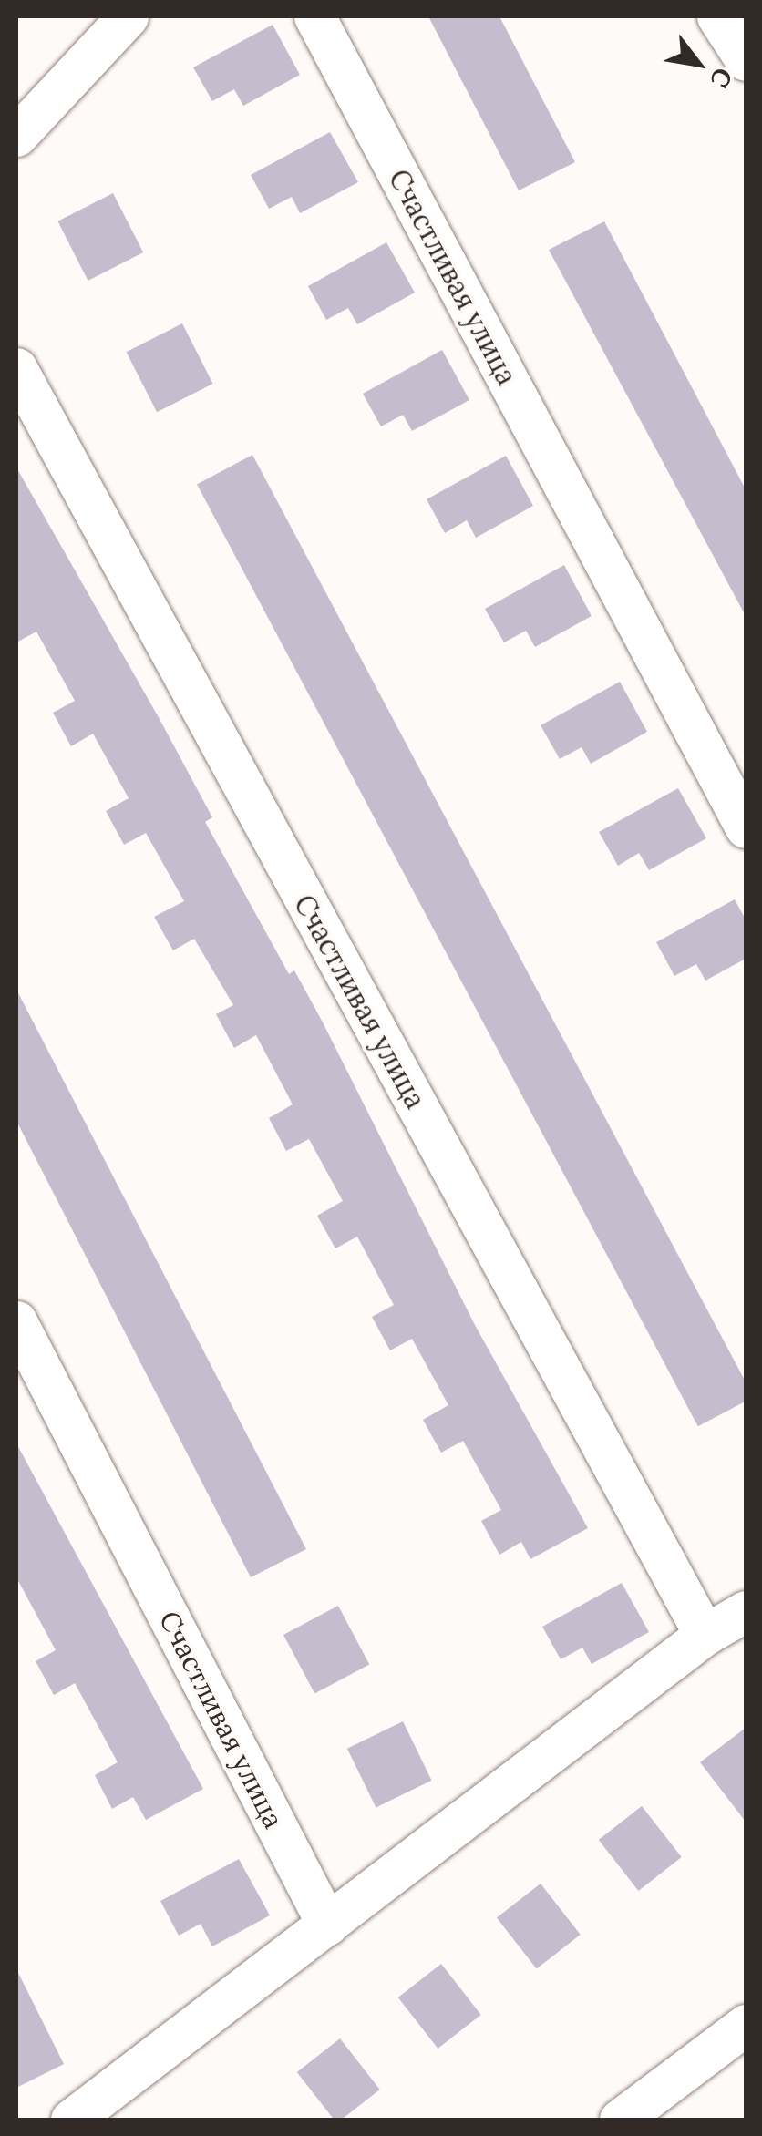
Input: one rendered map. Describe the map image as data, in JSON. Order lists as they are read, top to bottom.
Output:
{
  "streets": {
    "street": ["Счастливая улица"]
  },
  "north": "bottom right"
}
